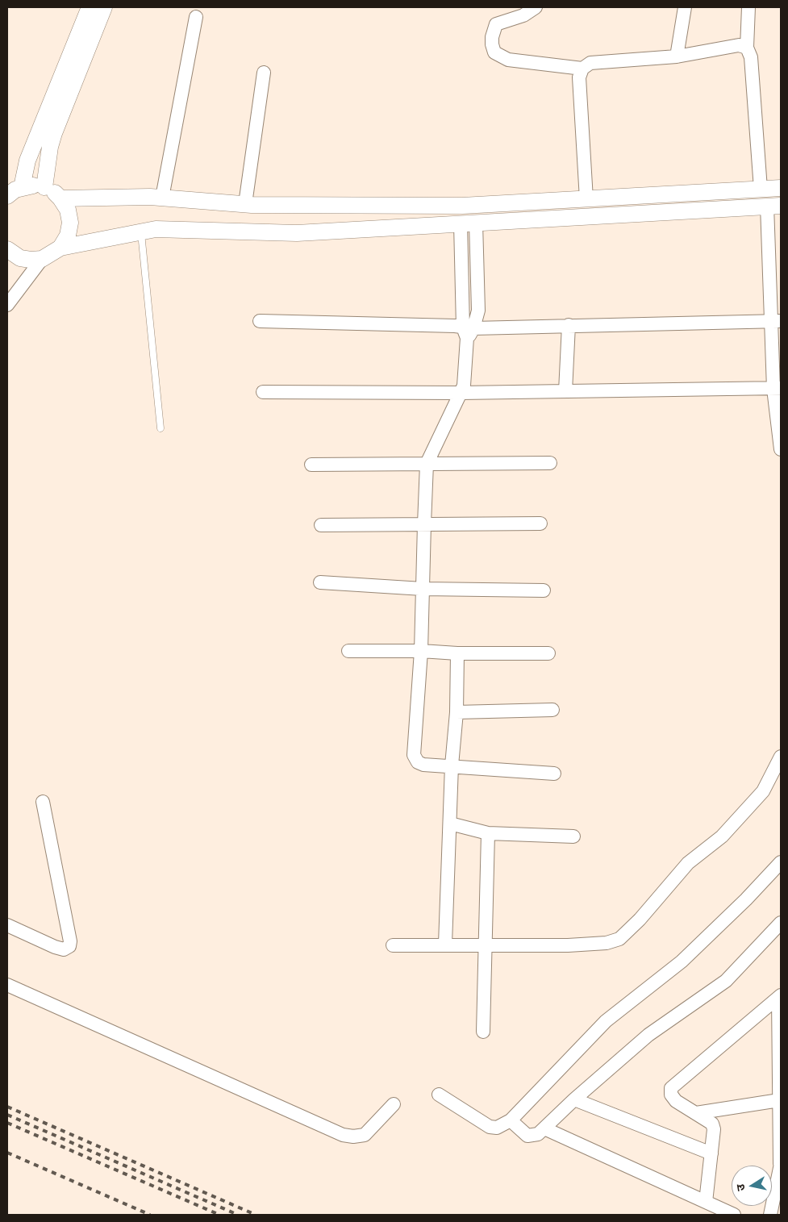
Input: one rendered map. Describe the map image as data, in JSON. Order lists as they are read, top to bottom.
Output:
{
  "north": "left"
}
